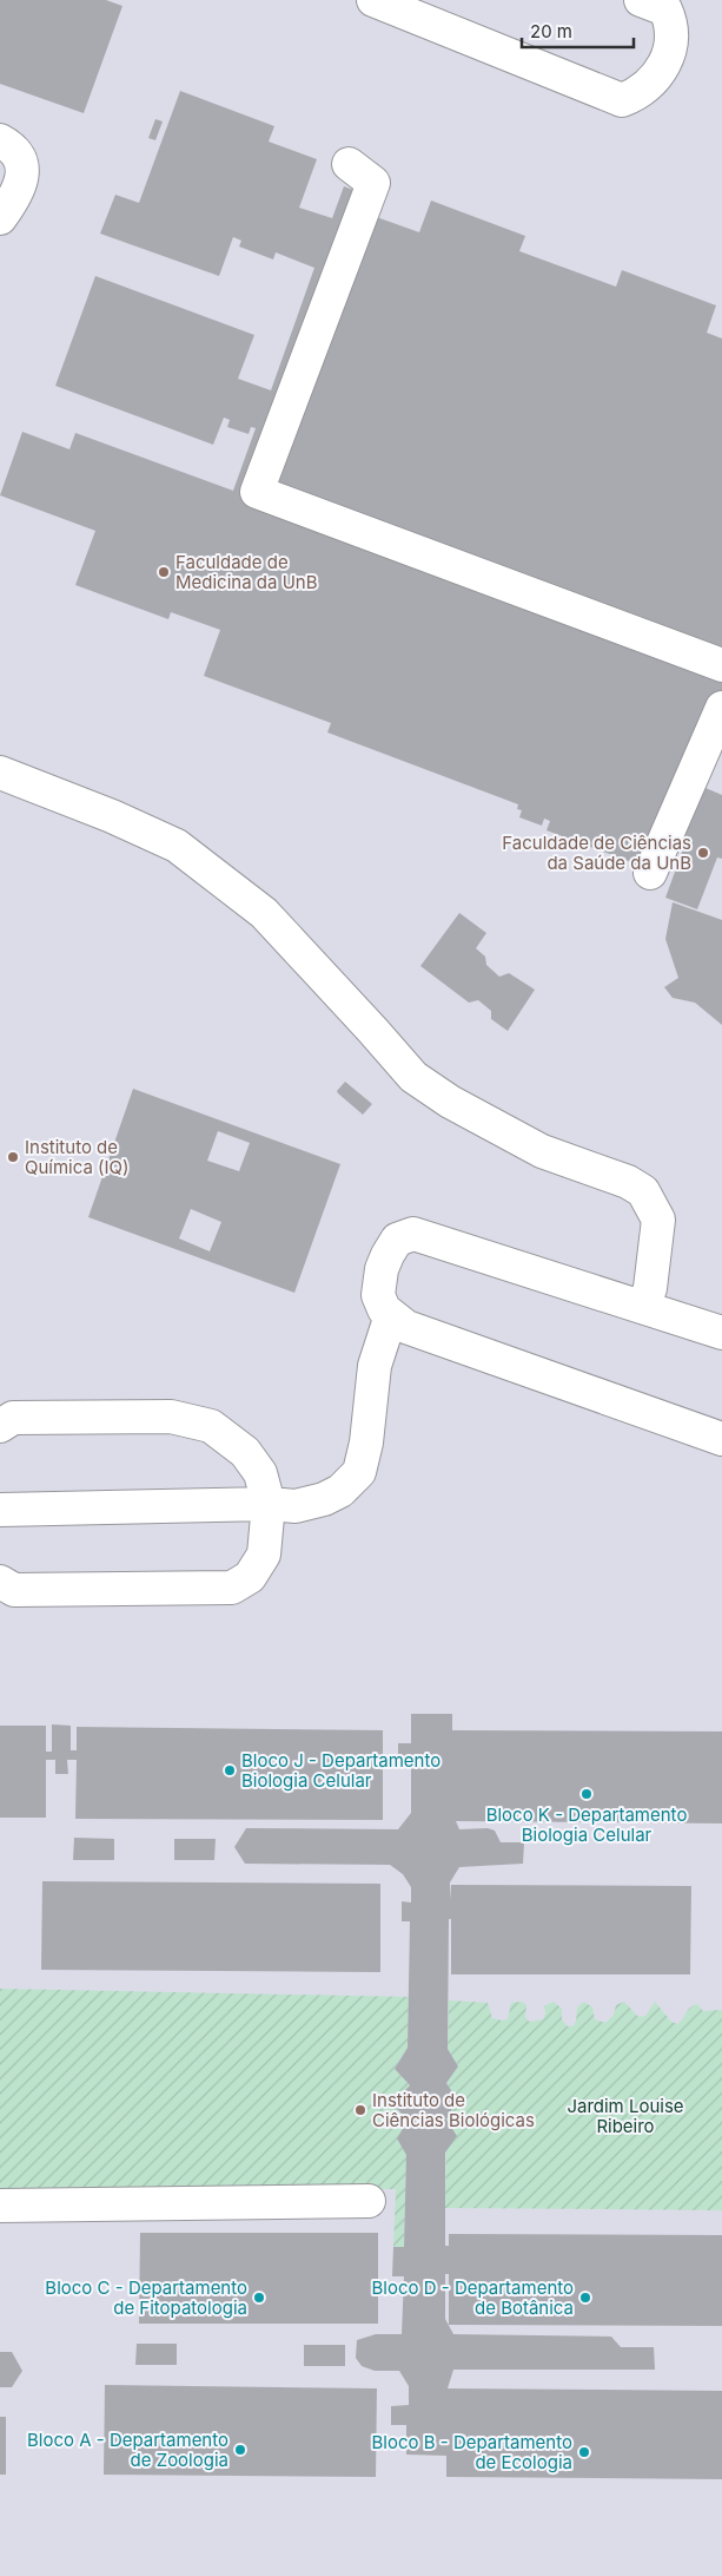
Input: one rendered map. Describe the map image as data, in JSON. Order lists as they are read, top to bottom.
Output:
{
  "parks": ["Jardim Louise Ribeiro"],
  "places": [
    "Faculdade de Medicina da UnB",
    "Faculdade de Ciências da Saúde da UnB",
    "Instituto de Química (IQ)",
    "Bloco J - Departamento Biologia Celular",
    "Bloco K - Departamento Biologia Celular",
    "Instituto de Ciências Biológicas",
    "Bloco C - Departamento de Fitopatologia",
    "Bloco D - Departamento de Botânica",
    "Bloco A - Departamento de Zoologia",
    "Bloco B - Departamento de Ecologia"
  ],
  "scale_bar": "20 m"
}
